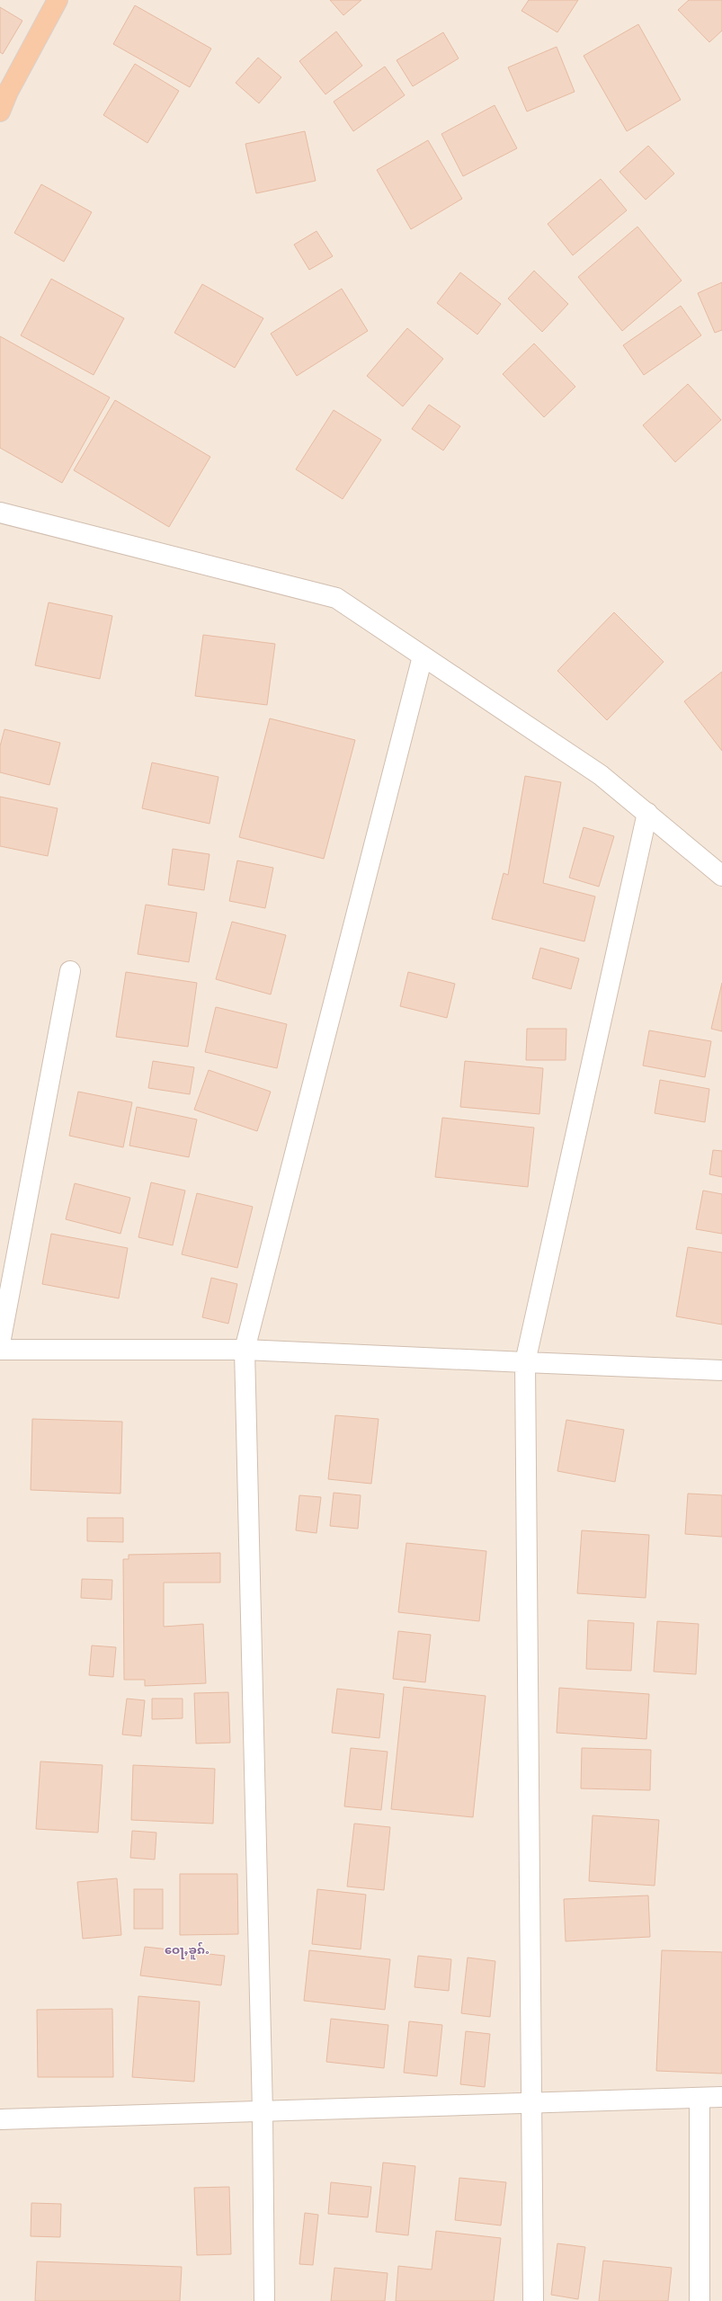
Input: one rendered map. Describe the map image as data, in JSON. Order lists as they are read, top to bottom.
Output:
{
  "districts": ["ဝေႃႇၶူၵ်ႉ"]
}
